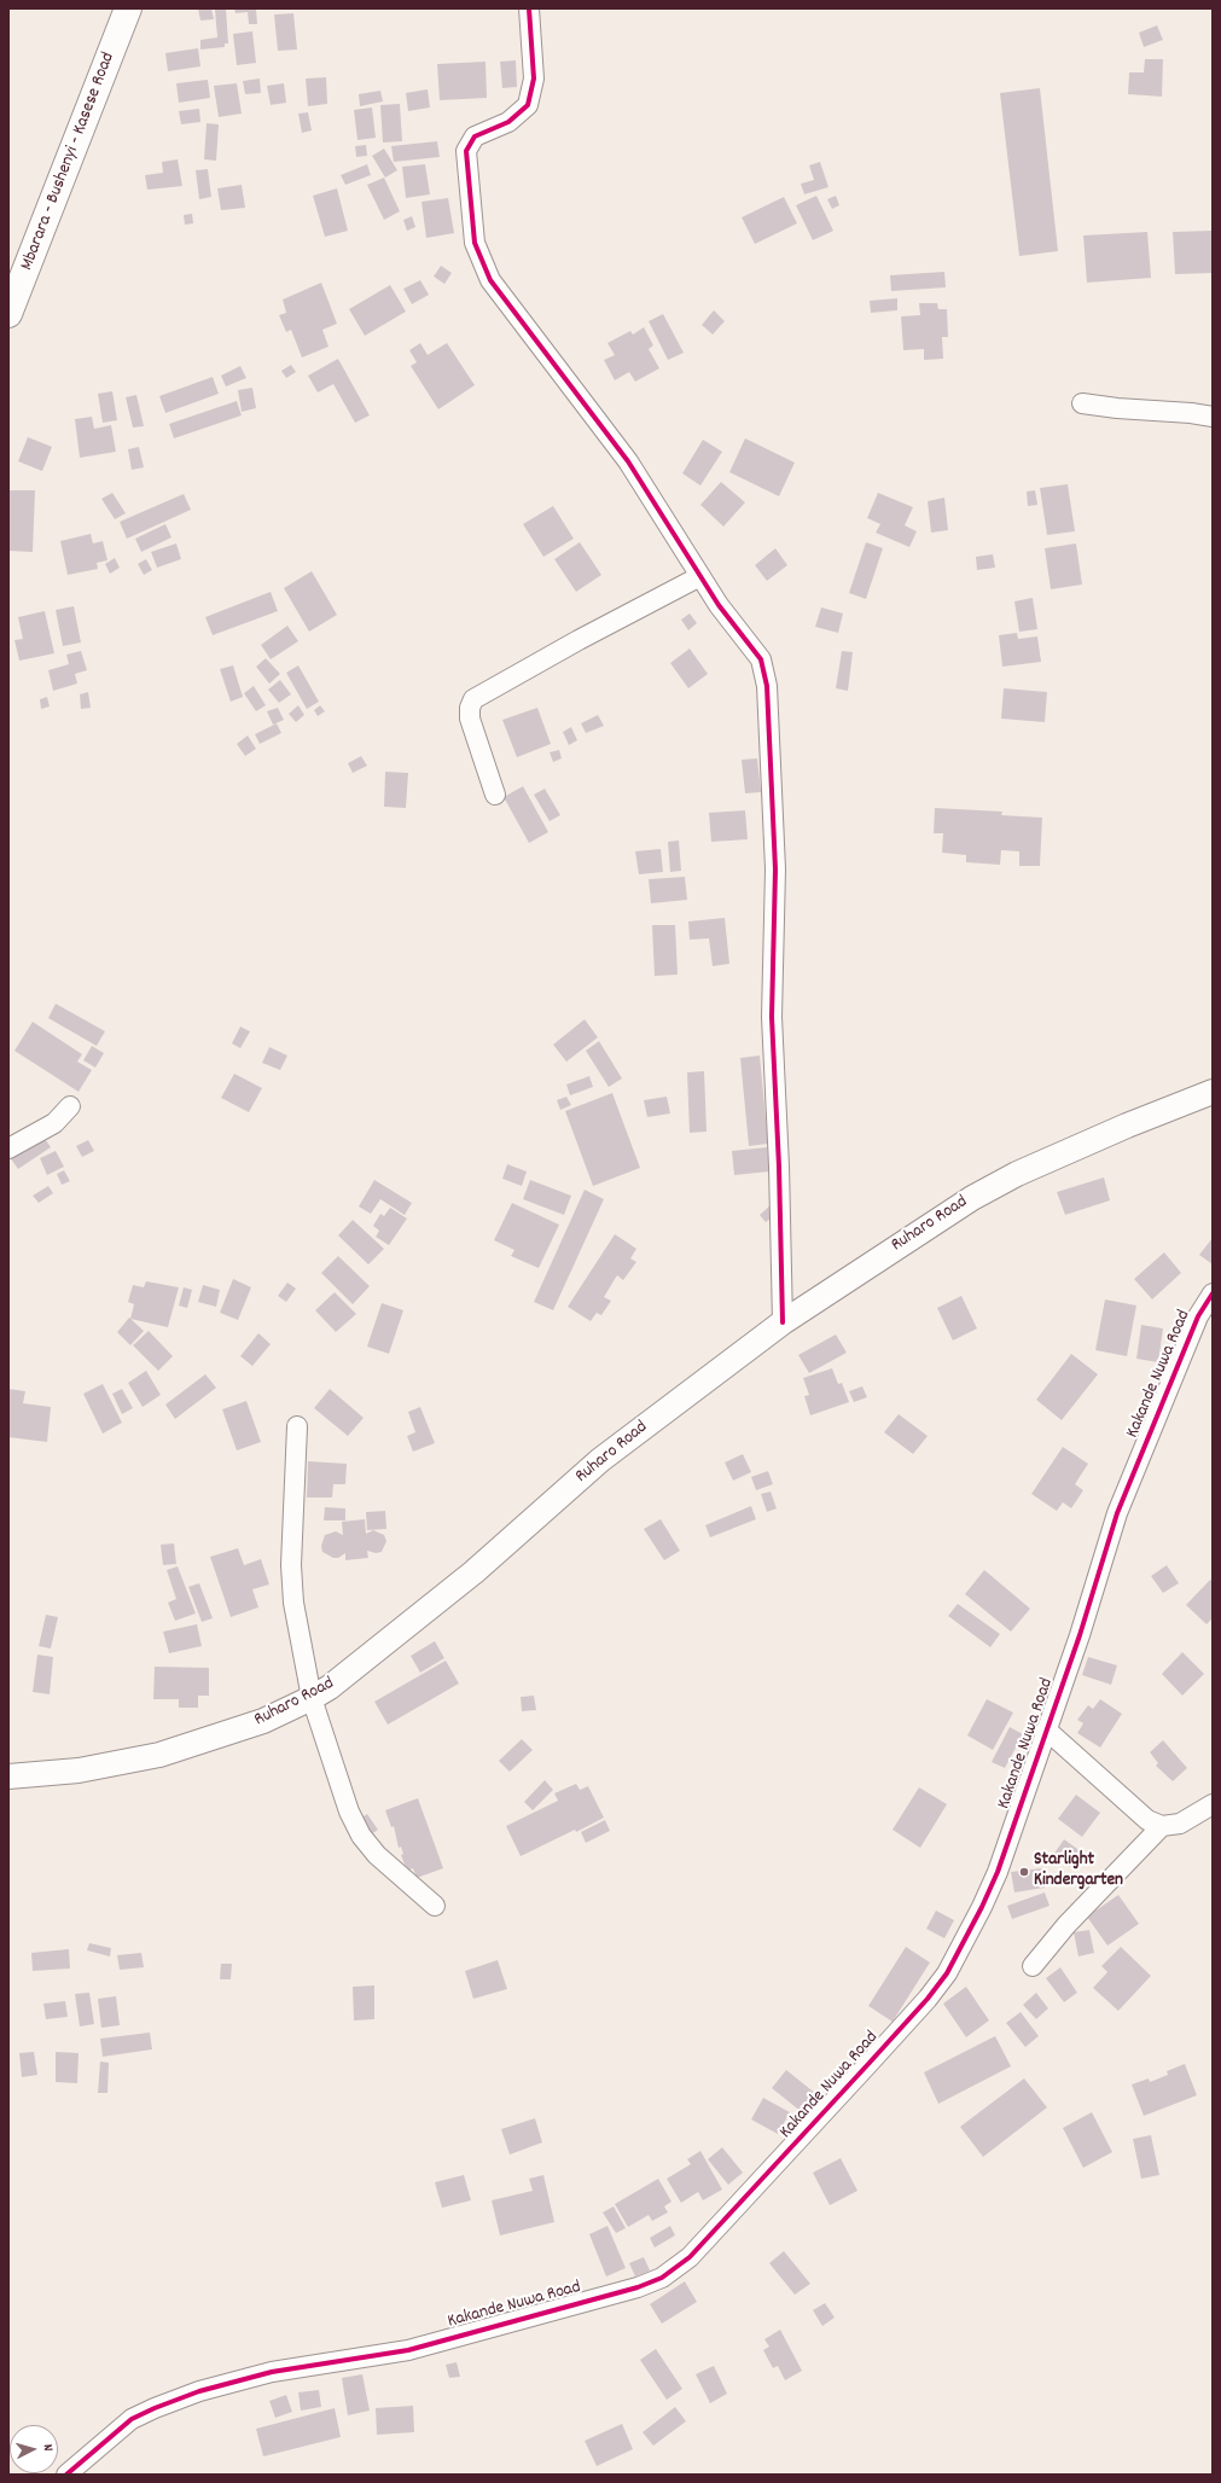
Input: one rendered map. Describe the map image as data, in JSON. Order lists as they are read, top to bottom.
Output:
{
  "streets": {
    "main road": ["Mbarara - Bushenyi - Kasese Road"],
    "street": ["Ruharo Road", "Kakande Nuwa Road"]
  },
  "places": ["Starlight Kindergarten"],
  "north": "right"
}
